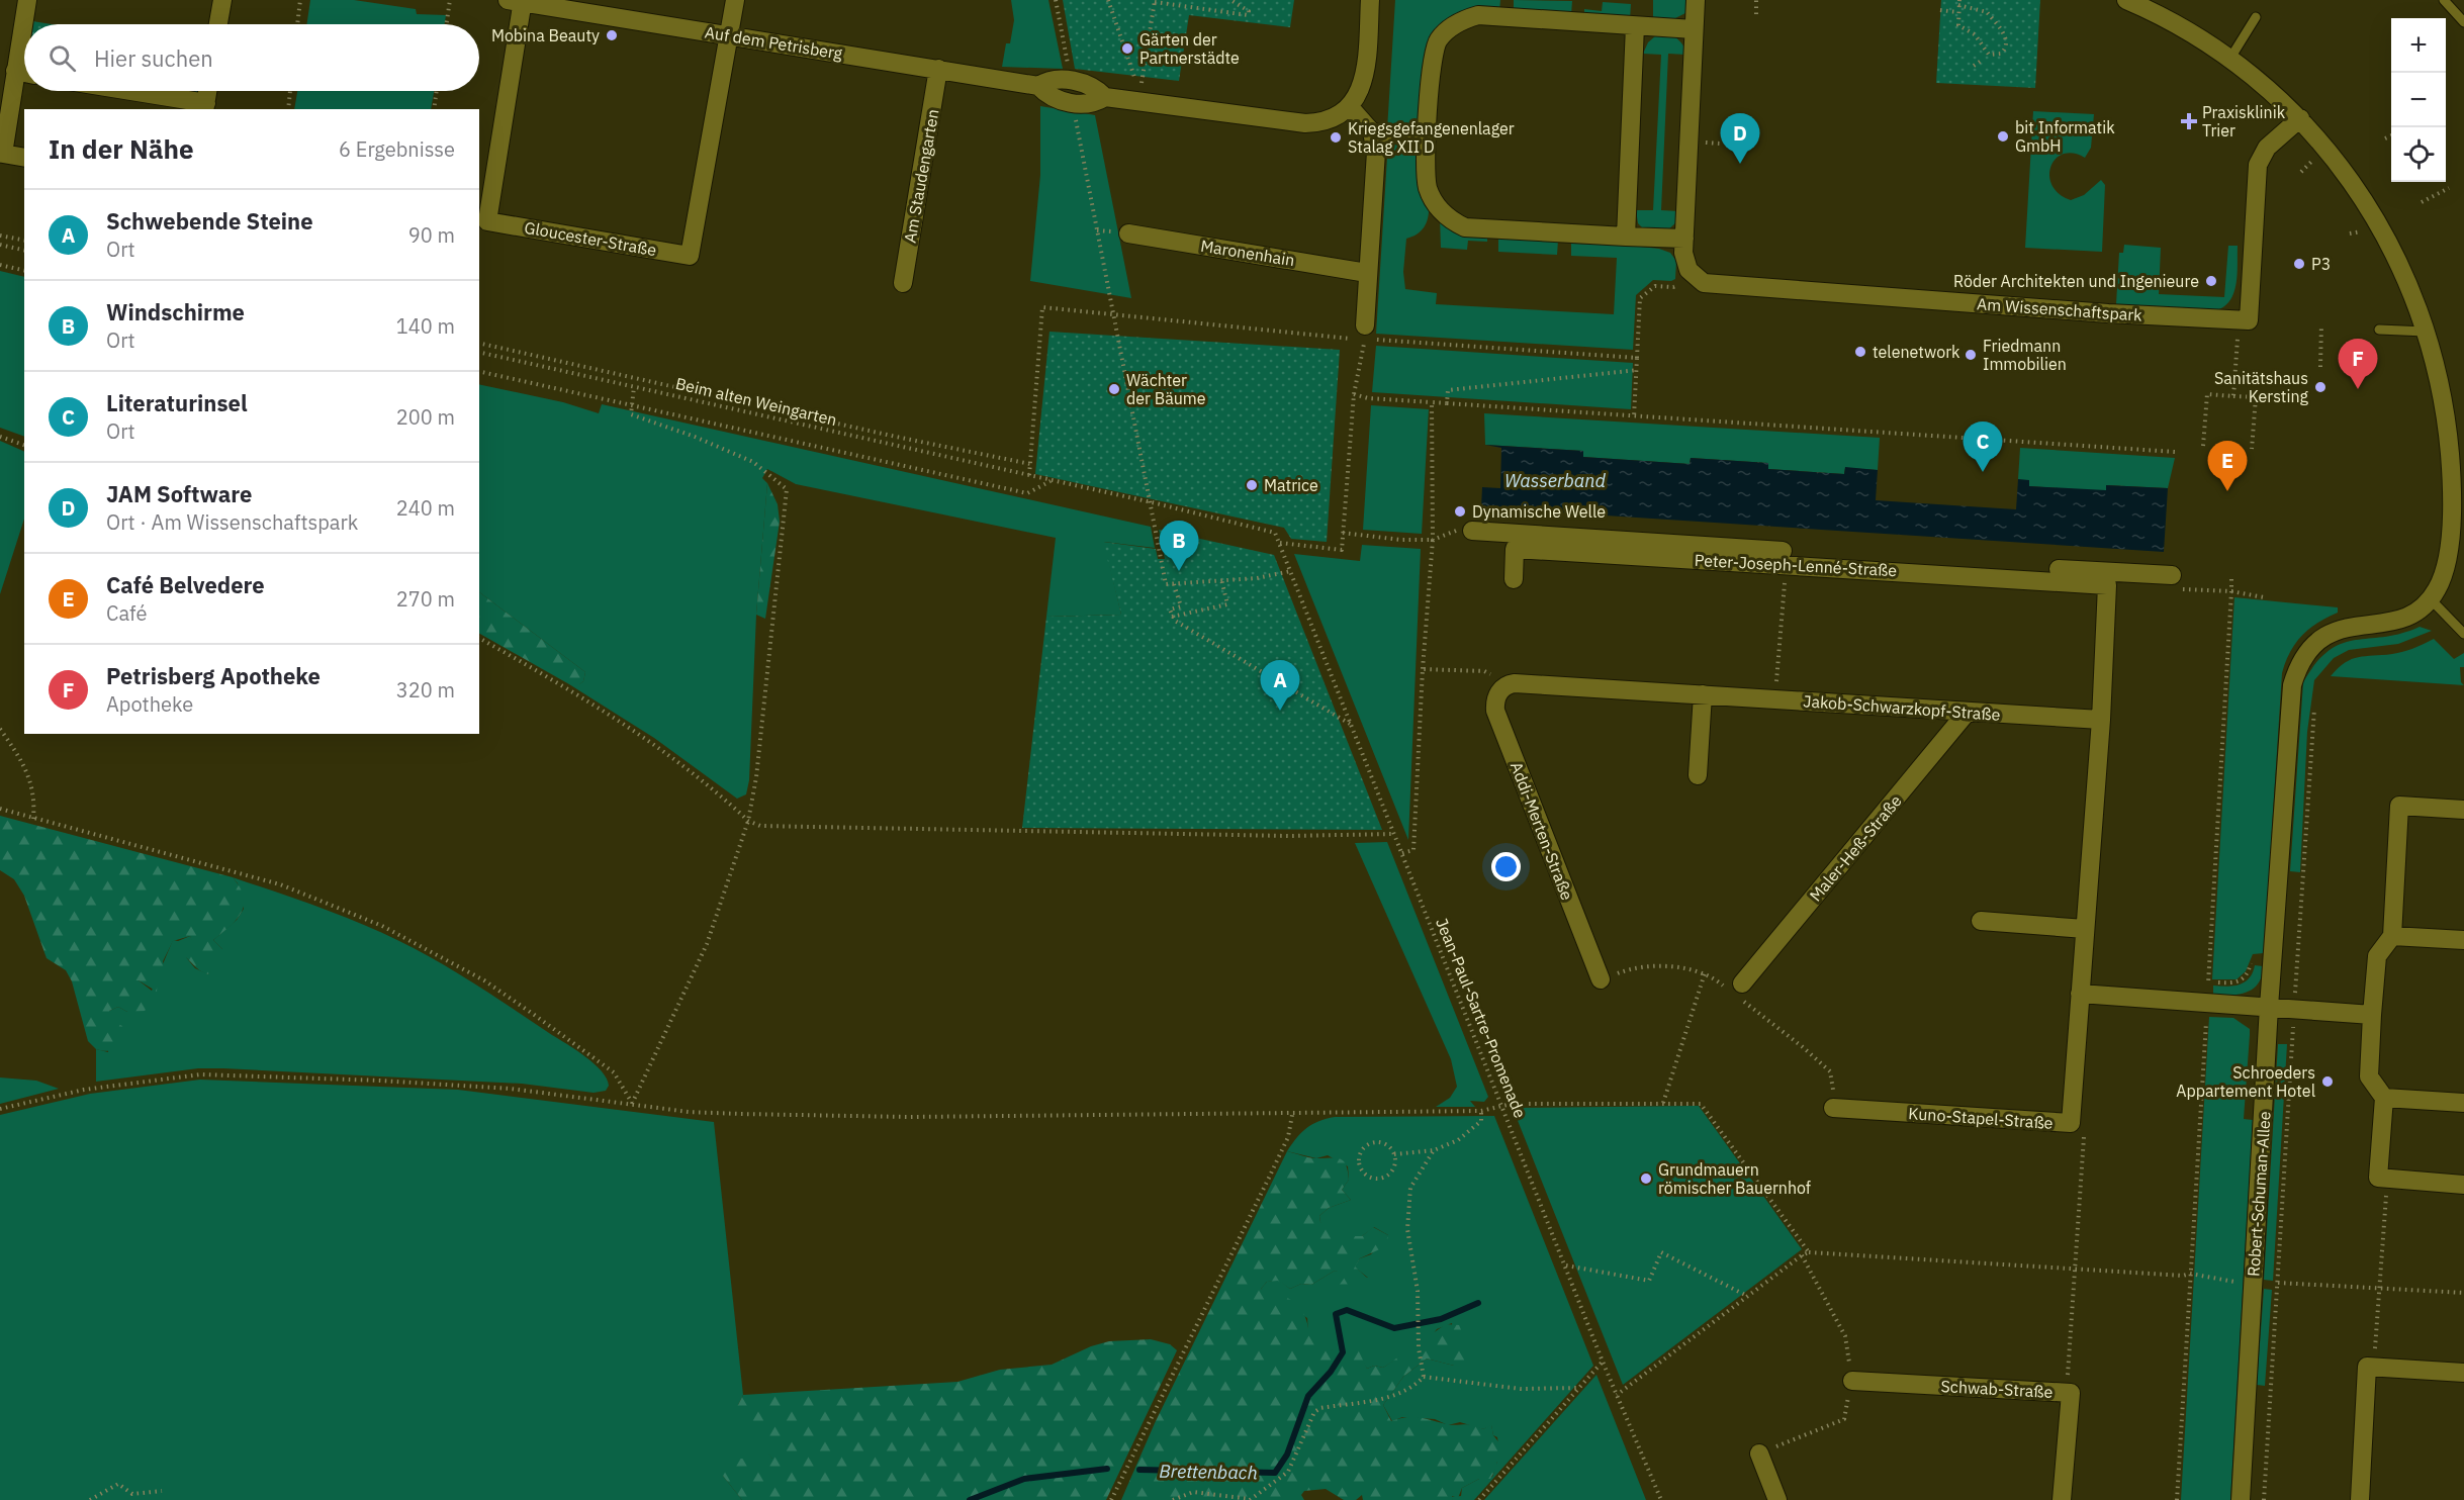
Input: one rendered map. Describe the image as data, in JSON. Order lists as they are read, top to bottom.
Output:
{
  "streets": {
    "street": [
      "Auf dem Petrisberg",
      "Am Staudengarten",
      "Gloucester-Straße",
      "Maronenhain",
      "Am Wissenschaftspark",
      "Peter-Joseph-Lenné-Straße",
      "Jakob-Schwarzkopf-Straße",
      "Addi-Merten-Straße",
      "Maler-Heß-Straße",
      "Kuno-Stapel-Straße",
      "Robert-Schuman-Allee",
      "Schwab-Straße"
    ],
    "path": ["Beim alten Weingarten", "Jean-Paul-Sartre-Promenade"]
  },
  "crossings": [
    ["Auf dem Petrisberg", "Am Staudengarten"],
    ["Auf dem Petrisberg", "Gloucester-Straße"],
    ["Beim alten Weingarten", "Jean-Paul-Sartre-Promenade"],
    ["Peter-Joseph-Lenné-Straße", "Kuno-Stapel-Straße"],
    ["Jakob-Schwarzkopf-Straße", "Addi-Merten-Straße"],
    ["Jakob-Schwarzkopf-Straße", "Maler-Heß-Straße"],
    ["Jakob-Schwarzkopf-Straße", "Kuno-Stapel-Straße"]
  ],
  "water": ["Wasserband", "Brettenbach"],
  "places": {
    "other": [
      "Mobina Beauty",
      "Gärten der Partnerstädte",
      "bit Informatik GmbH",
      "Kriegsgefangenenlager Stalag XII D",
      "P3",
      "Röder Architekten und Ingenieure",
      "telenetwork",
      "Friedmann Immobilien",
      "Sanitätshaus Kersting",
      "Wächter der Bäume",
      "Matrice",
      "Dynamische Welle",
      "Schroeders Appartement Hotel",
      "Grundmauern römischer Bauernhof"
    ],
    "health": ["Praxisklinik Trier"]
  },
  "page": {
    "map_buttons": ["+", "−"],
    "search": "Hier suchen",
    "heading": ["In der Nähe", "6 Ergebnisse"],
    "pins": [
      "D",
      "F",
      "C",
      "E",
      "B",
      "A"
    ],
    "list": [
      {
        "mark": "A",
        "name": "Schwebende Steine",
        "note": "Ort",
        "value": "90 m"
      },
      {
        "mark": "B",
        "name": "Windschirme",
        "note": "Ort",
        "value": "140 m"
      },
      {
        "mark": "C",
        "name": "Literaturinsel",
        "note": "Ort",
        "value": "200 m"
      },
      {
        "mark": "D",
        "name": "JAM Software",
        "note": "Ort · Am Wissenschaftspark",
        "value": "240 m"
      },
      {
        "mark": "E",
        "name": "Café Belvedere",
        "note": "Café",
        "value": "270 m"
      },
      {
        "mark": "F",
        "name": "Petrisberg Apotheke",
        "note": "Apotheke",
        "value": "320 m"
      }
    ]
  }
}
